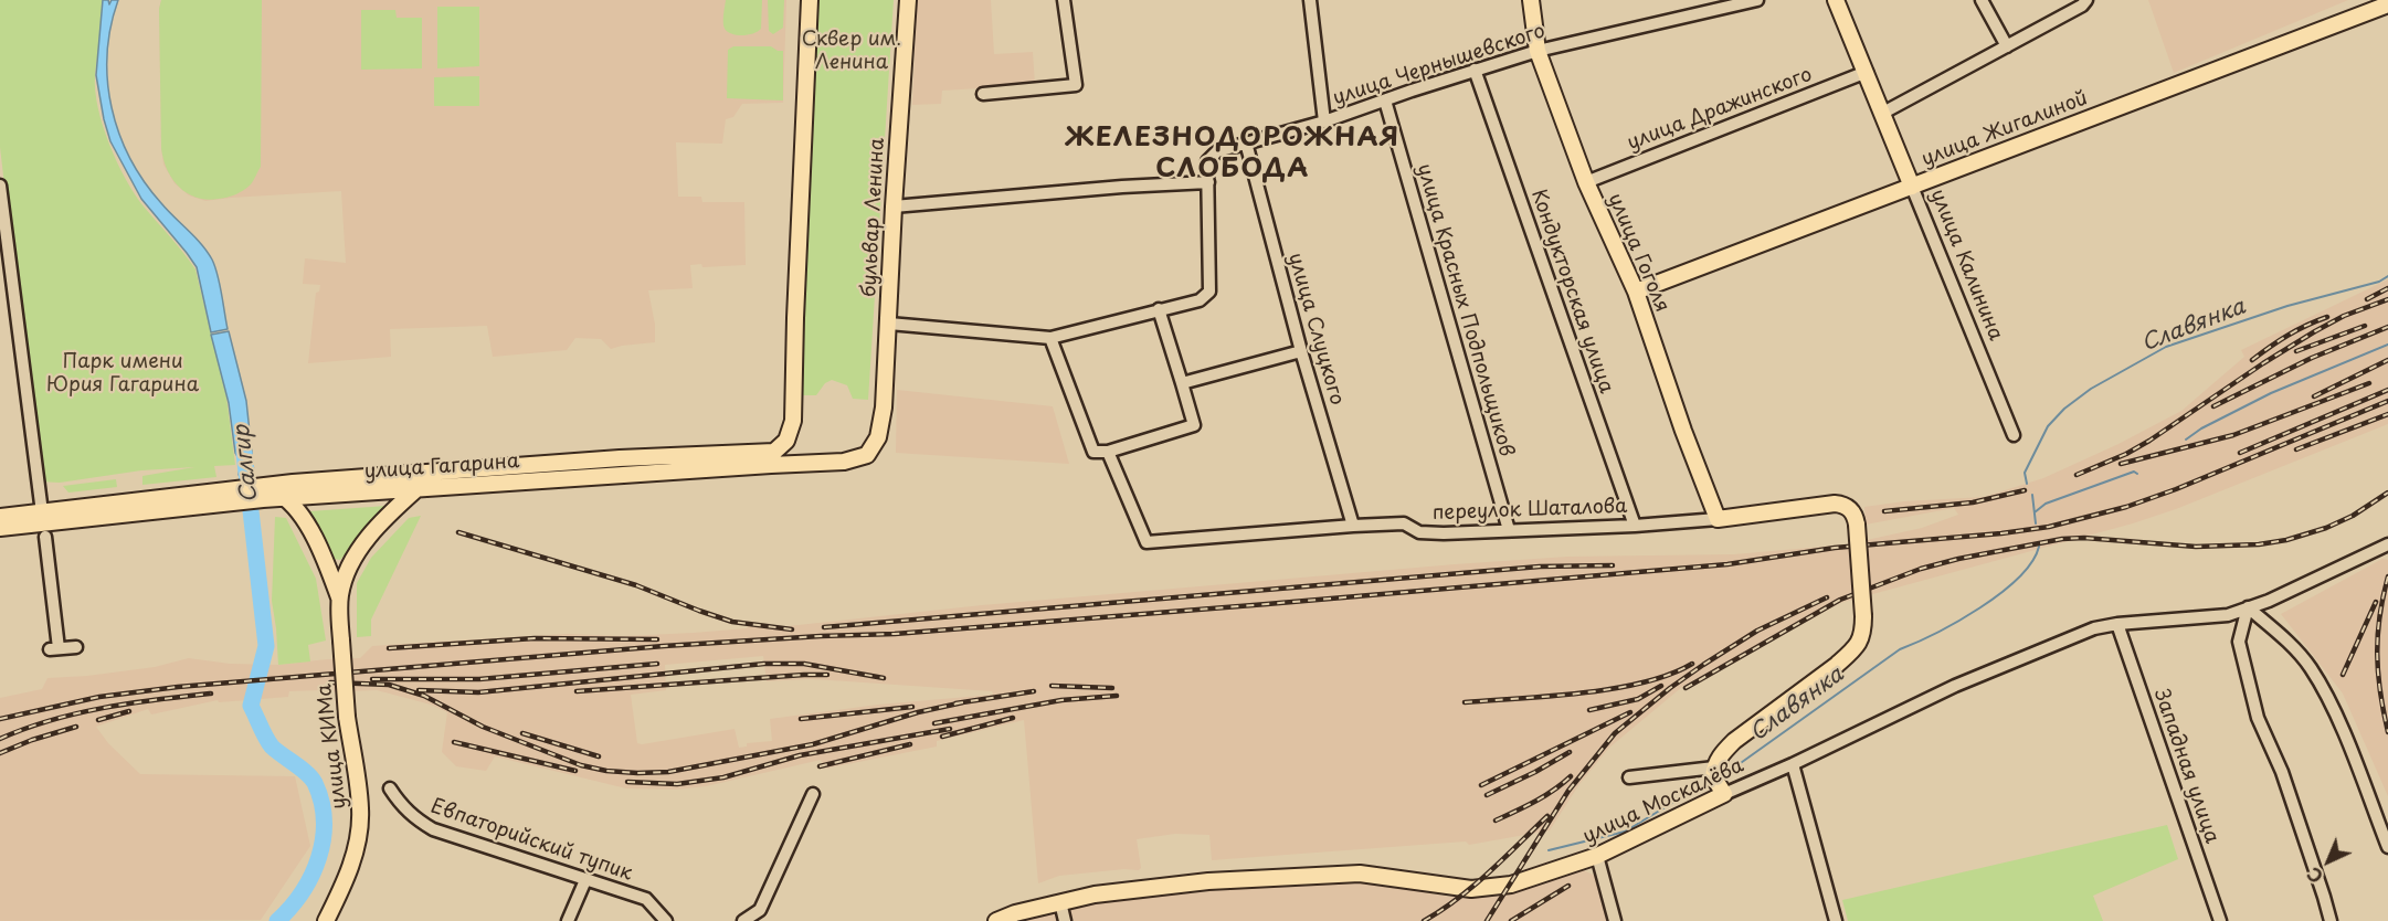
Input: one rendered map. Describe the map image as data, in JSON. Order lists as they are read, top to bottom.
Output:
{
  "streets": {
    "main road": [
      "улица Жигалиной",
      "бульвар Ленина",
      "улица Гоголя",
      "улица Калинина",
      "улица Гагарина",
      "улица КИМа",
      "улица Москалёва"
    ],
    "street": [
      "улица Чернышевского",
      "улица Дражинского",
      "Кондукторская улица",
      "улица Красных Подпольщиков",
      "улица Слуцкого",
      "переулок Шаталова",
      "Западная улица",
      "Евпаторийский тупик"
    ]
  },
  "crossings": [
    ["улица Чернышевского", "улица Гоголя"],
    ["улица Чернышевского", "Кондукторская улица"],
    ["улица Чернышевского", "улица Красных Подпольщиков"],
    ["улица Чернышевского", "улица Слуцкого"],
    ["улица Дражинского", "улица Гоголя"],
    ["улица Дражинского", "улица Калинина"],
    ["улица Жигалиной", "улица Гоголя"],
    ["улица Жигалиной", "улица Калинина"],
    ["бульвар Ленина", "улица Гагарина"],
    ["улица Гоголя", "переулок Шаталова"],
    ["Кондукторская улица", "переулок Шаталова"],
    ["улица Красных Подпольщиков", "переулок Шаталова"],
    ["улица Слуцкого", "переулок Шаталова"],
    ["Западная улица", "улица Москалёва"]
  ],
  "districts": ["ЖЕЛЕЗНОДОРОЖНАЯ СЛОБОДА"],
  "water": ["Славянка", "Салгир"],
  "parks": ["Сквер им. Ленина", "Парк имени Юрия Гагарина"],
  "north": "bottom left"
}
